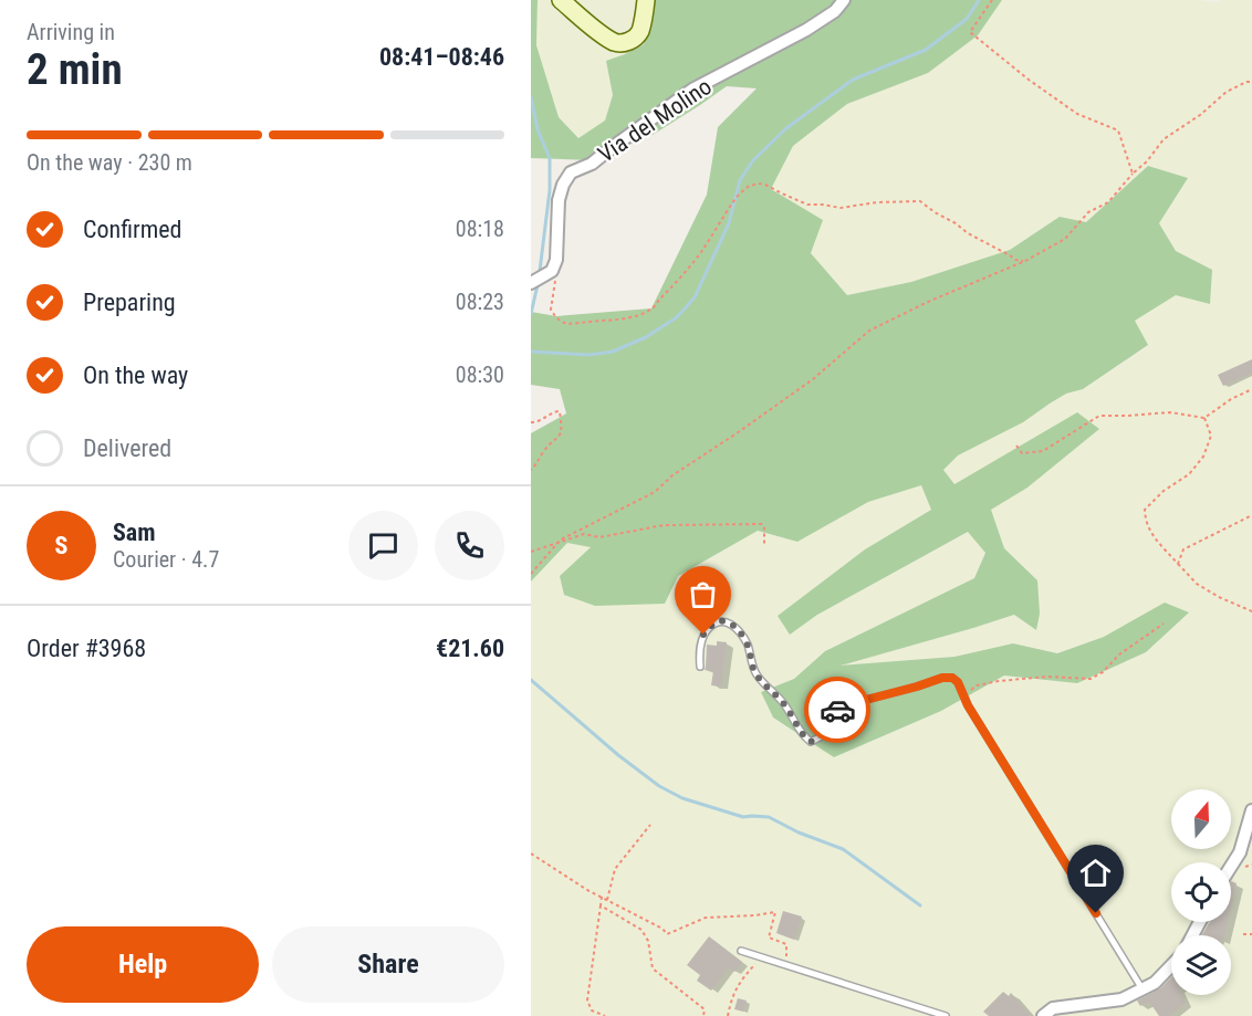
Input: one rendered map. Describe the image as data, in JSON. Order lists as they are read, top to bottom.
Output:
{
  "streets": {
    "street": ["Via del Molino"]
  },
  "north": "top",
  "page": {
    "heading": ["2 min", "Arriving in", "08:41–08:46"],
    "panel": [
      "Sam",
      "Courier · 4.7",
      "Order #3968",
      "€21.60"
    ],
    "bar": "On the way · 230 m",
    "list": [
      ["Confirmed", "08:18"],
      ["Preparing", "08:23"],
      ["On the way", "08:30"],
      "Delivered"
    ],
    "round": "S",
    "buttons": ["Help", "Share"]
  }
}
